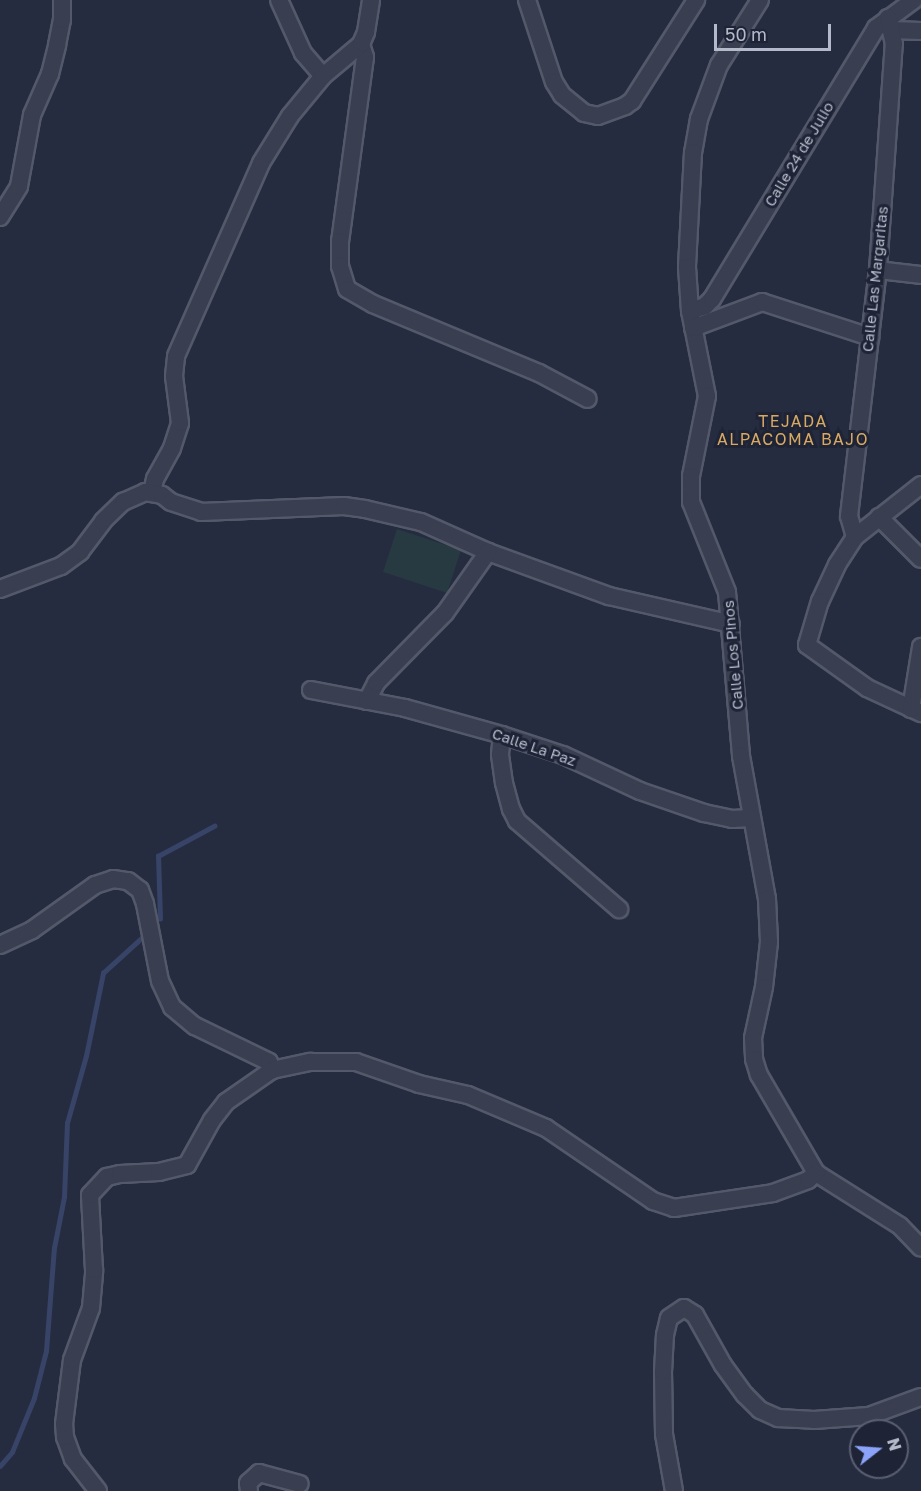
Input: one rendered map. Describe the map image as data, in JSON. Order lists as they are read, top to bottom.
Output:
{
  "streets": {
    "street": [
      "Calle 24 de Julio",
      "Calle Las Margaritas",
      "Calle Los Pinos",
      "Calle La Paz"
    ]
  },
  "crossings": [
    ["Calle 24 de Julio", "Calle Las Margaritas"],
    ["Calle 24 de Julio", "Calle Los Pinos"],
    ["Calle Los Pinos", "Calle La Paz"]
  ],
  "districts": ["TEJADA ALPACOMA BAJO"],
  "scale_bar": "50 m",
  "north": "right"
}
